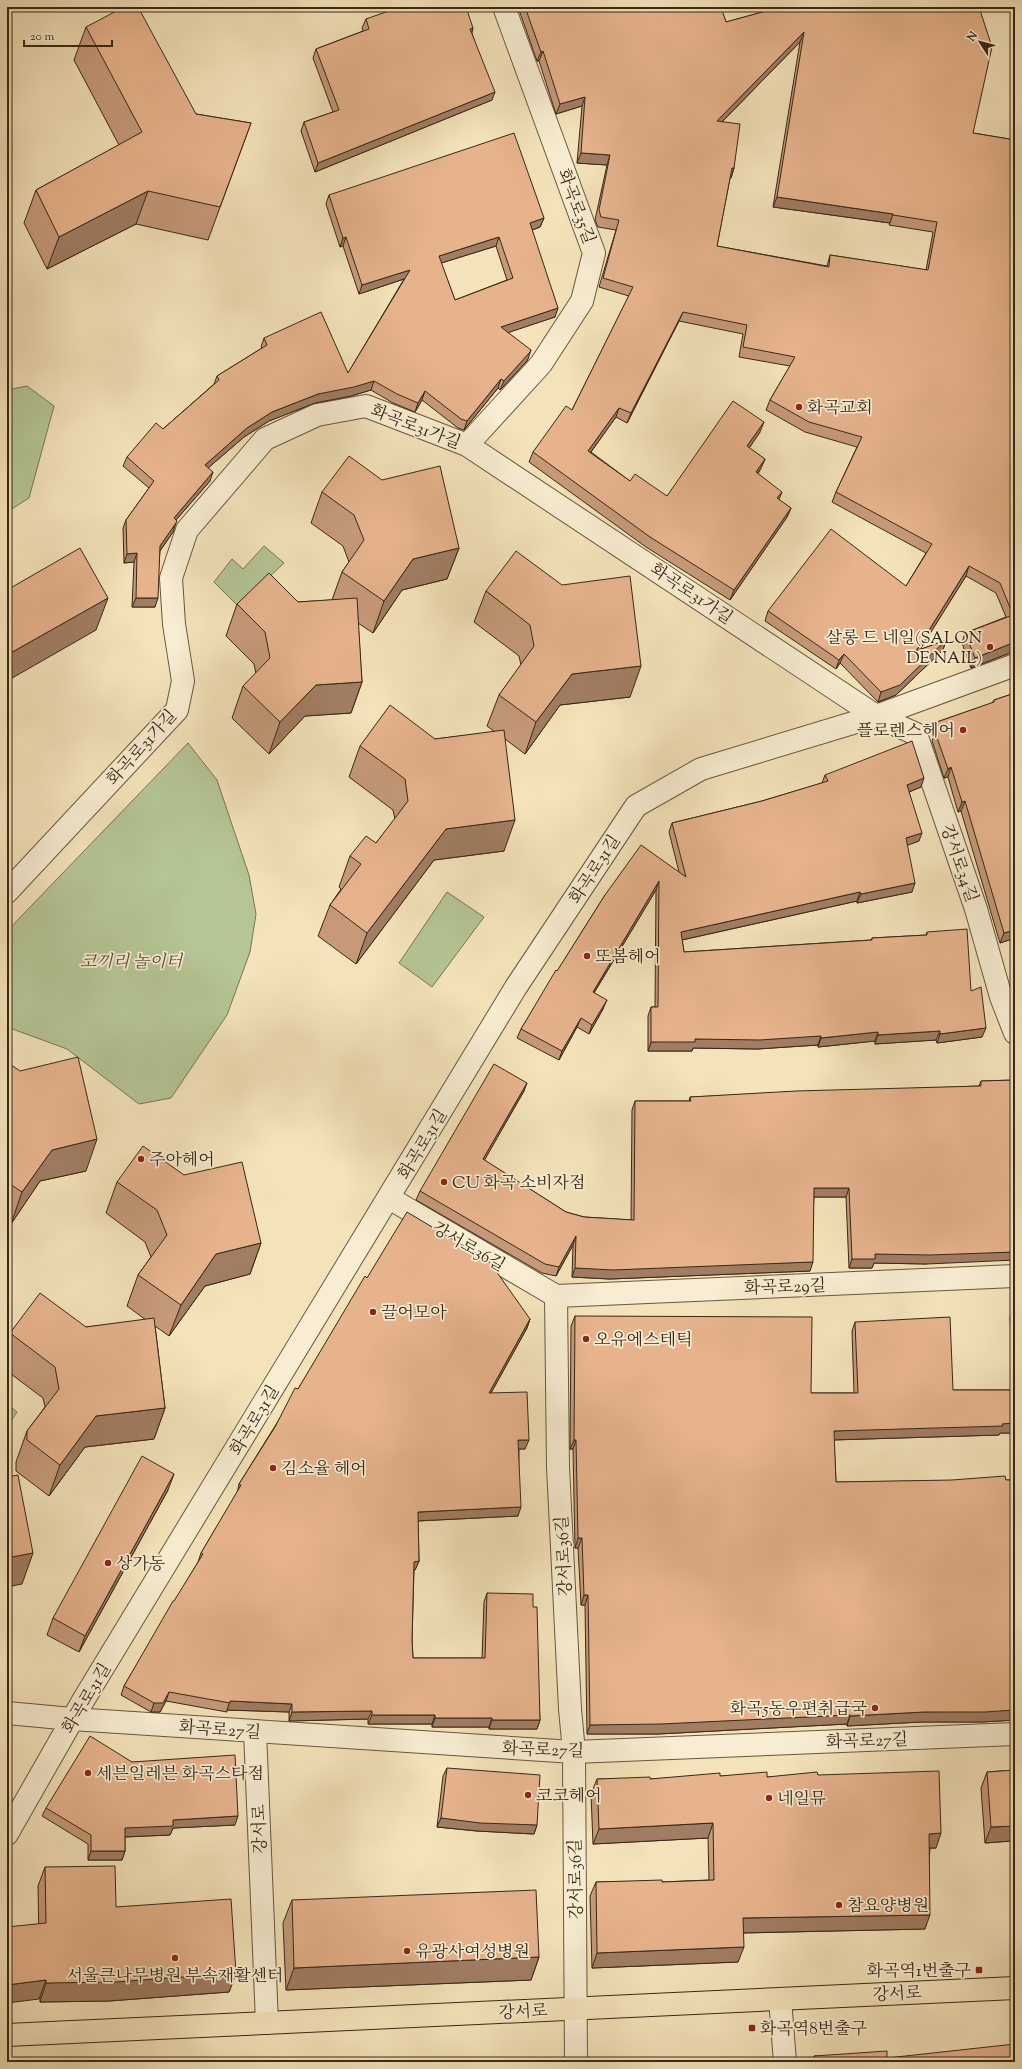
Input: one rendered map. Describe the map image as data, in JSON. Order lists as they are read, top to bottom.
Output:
{
  "streets": {
    "main road": ["강서로"],
    "street": [
      "화곡로35길",
      "화곡로31가길",
      "강서로34길",
      "화곡로31길",
      "강서로36길",
      "화곡로29길",
      "화곡로27길"
    ]
  },
  "crossings": [
    ["화곡로35길", "화곡로31가길"],
    ["화곡로31가길", "강서로34길"],
    ["화곡로31가길", "화곡로31길"],
    ["강서로34길", "화곡로31길"],
    ["화곡로31길", "강서로36길"],
    ["화곡로31길", "화곡로27길"],
    ["강서로36길", "화곡로29길"],
    ["강서로36길", "화곡로27길"],
    ["강서로36길", "강서로"],
    ["화곡로27길", "강서로"]
  ],
  "parks": ["코끼리 놀이터"],
  "places": {
    "other": [
      "화곡교회",
      "살롱 드 네일(SALON DE NAIL)",
      "플로렌스헤어",
      "또봄헤어",
      "주아헤어",
      "CU 화곡 소비자점",
      "끌어모아",
      "오유에스테틱",
      "김소율 헤어",
      "상가동",
      "화곡5동우편취급국",
      "세븐일레븐 화곡스타점",
      "코코헤어",
      "네일뮤",
      "참요양병원",
      "유광사여성병원",
      "서울큰나무병원 부속재활센터"
    ],
    "transit": ["화곡역1번출구", "화곡역8번출구"]
  },
  "scale_bar": "20 m",
  "north": "top left"
}
